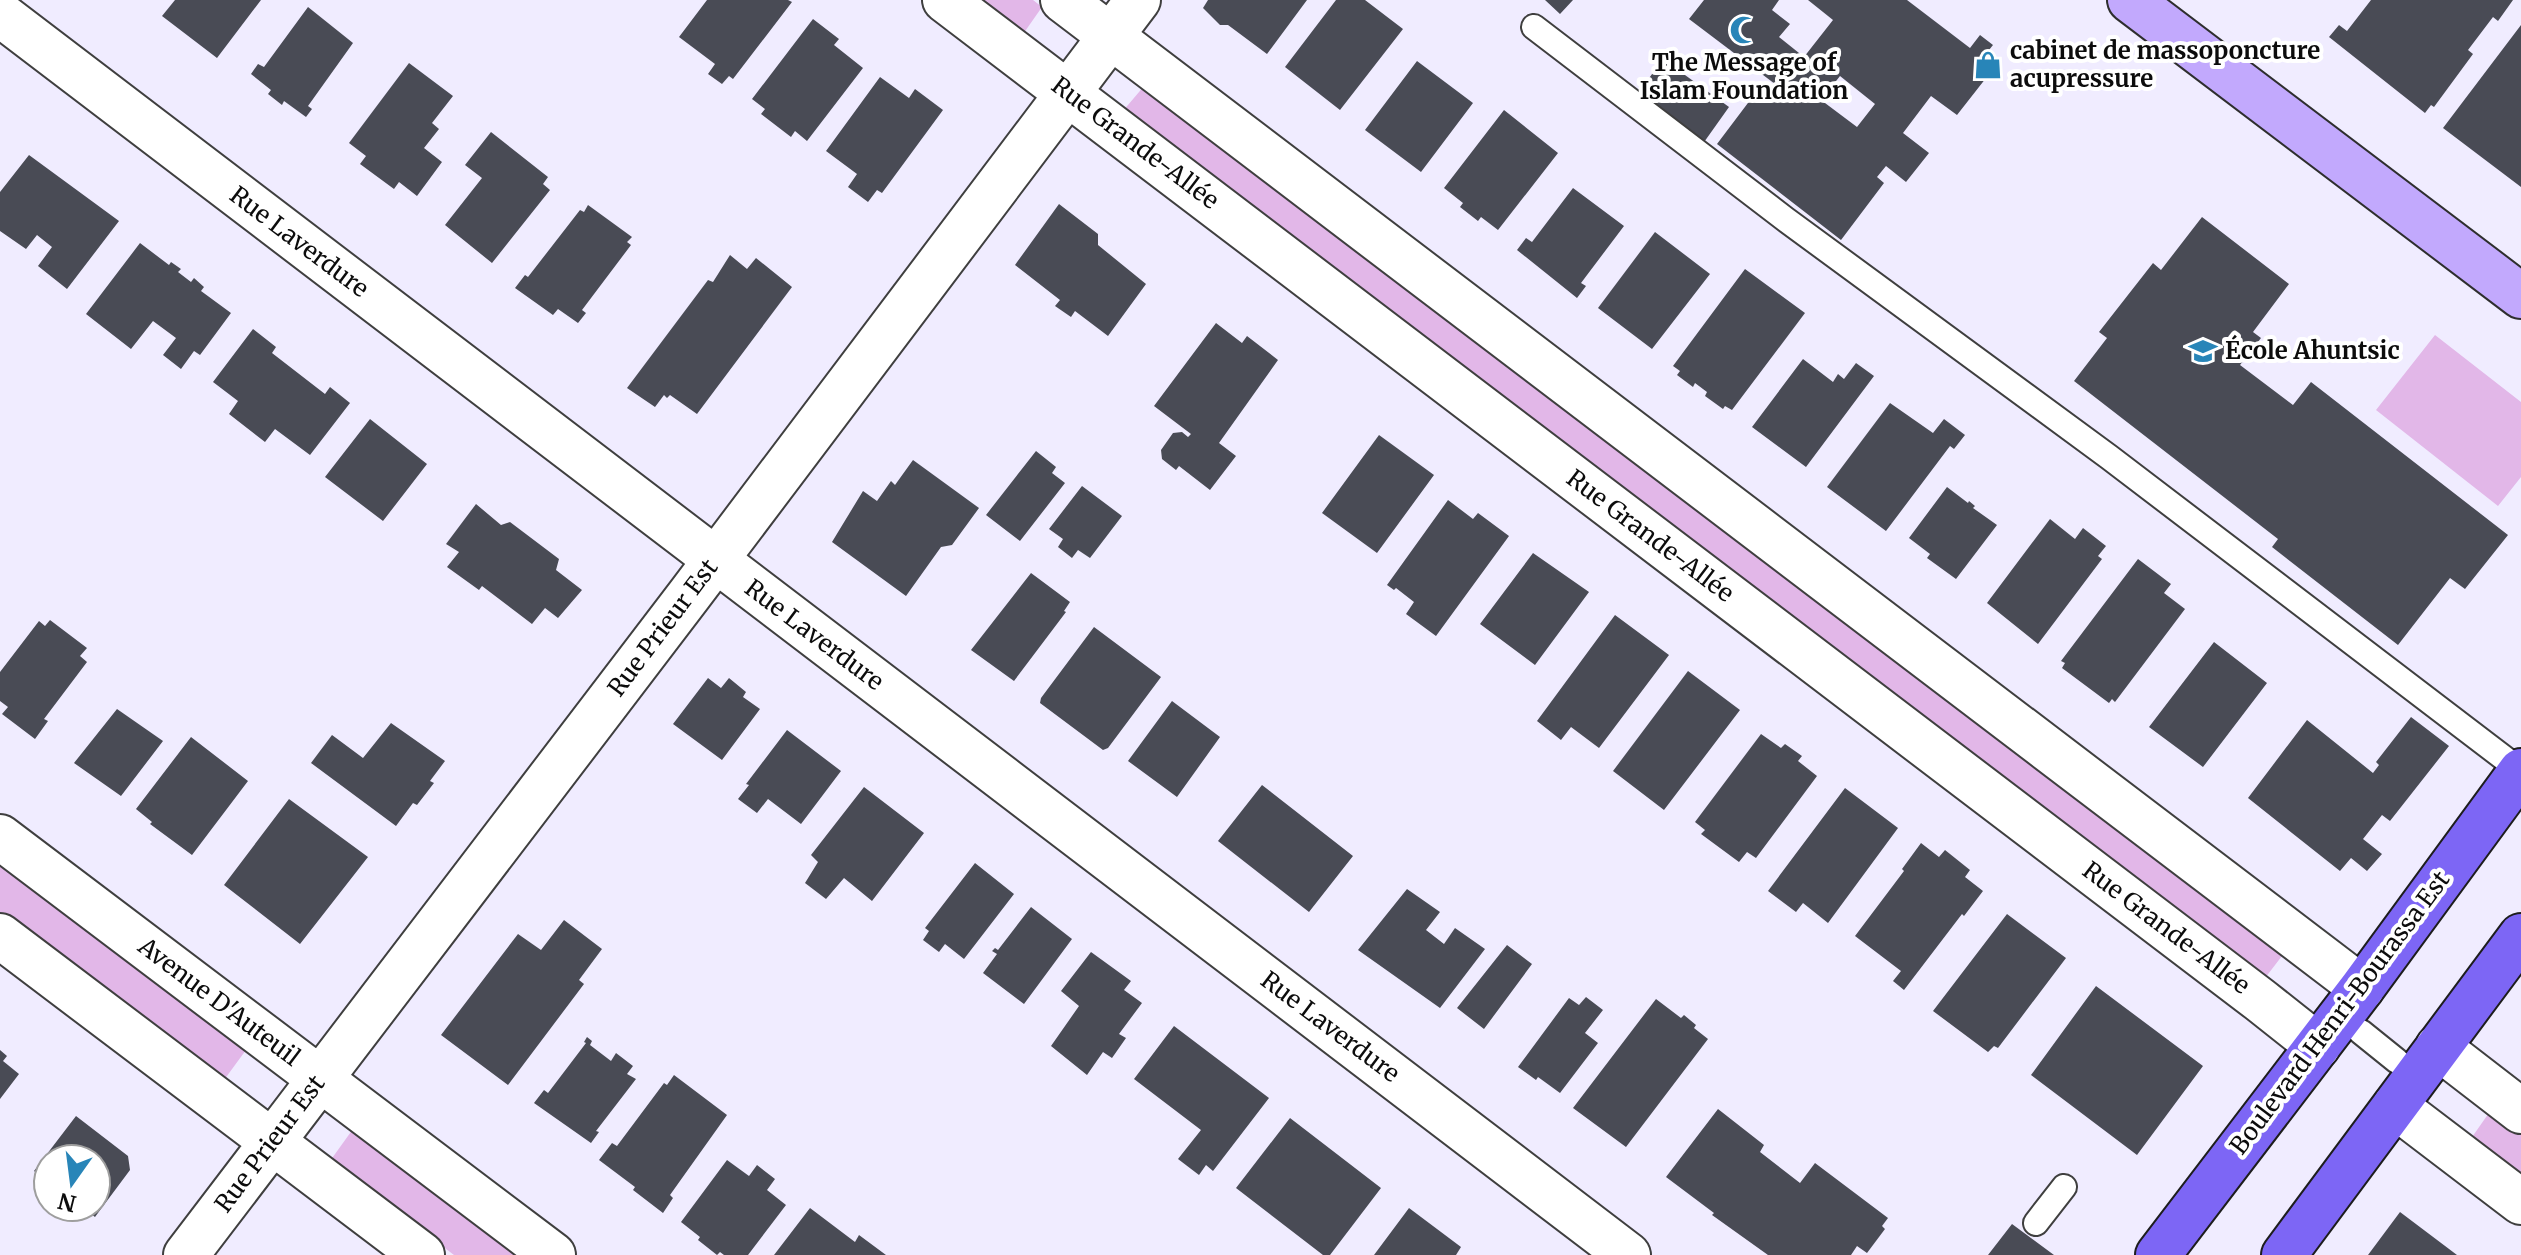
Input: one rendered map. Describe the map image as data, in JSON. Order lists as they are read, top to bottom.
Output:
{
  "streets": {
    "main road": ["Boulevard Henri-Bourassa Est"],
    "street": [
      "Rue Grande-Allée",
      "Rue Laverdure",
      "Rue Prieur Est",
      "Avenue D'Auteuil"
    ]
  },
  "crossings": [
    ["Rue Grande-Allée", "Rue Prieur Est"],
    ["Rue Grande-Allée", "Boulevard Henri-Bourassa Est"],
    ["Rue Laverdure", "Rue Prieur Est"],
    ["Rue Prieur Est", "Avenue D'Auteuil"]
  ],
  "places": {
    "mosque": ["The Message of Islam Foundation"],
    "shop": ["cabinet de massoponcture acupressure"],
    "school or university": ["École Ahuntsic"]
  },
  "north": "bottom"
}
